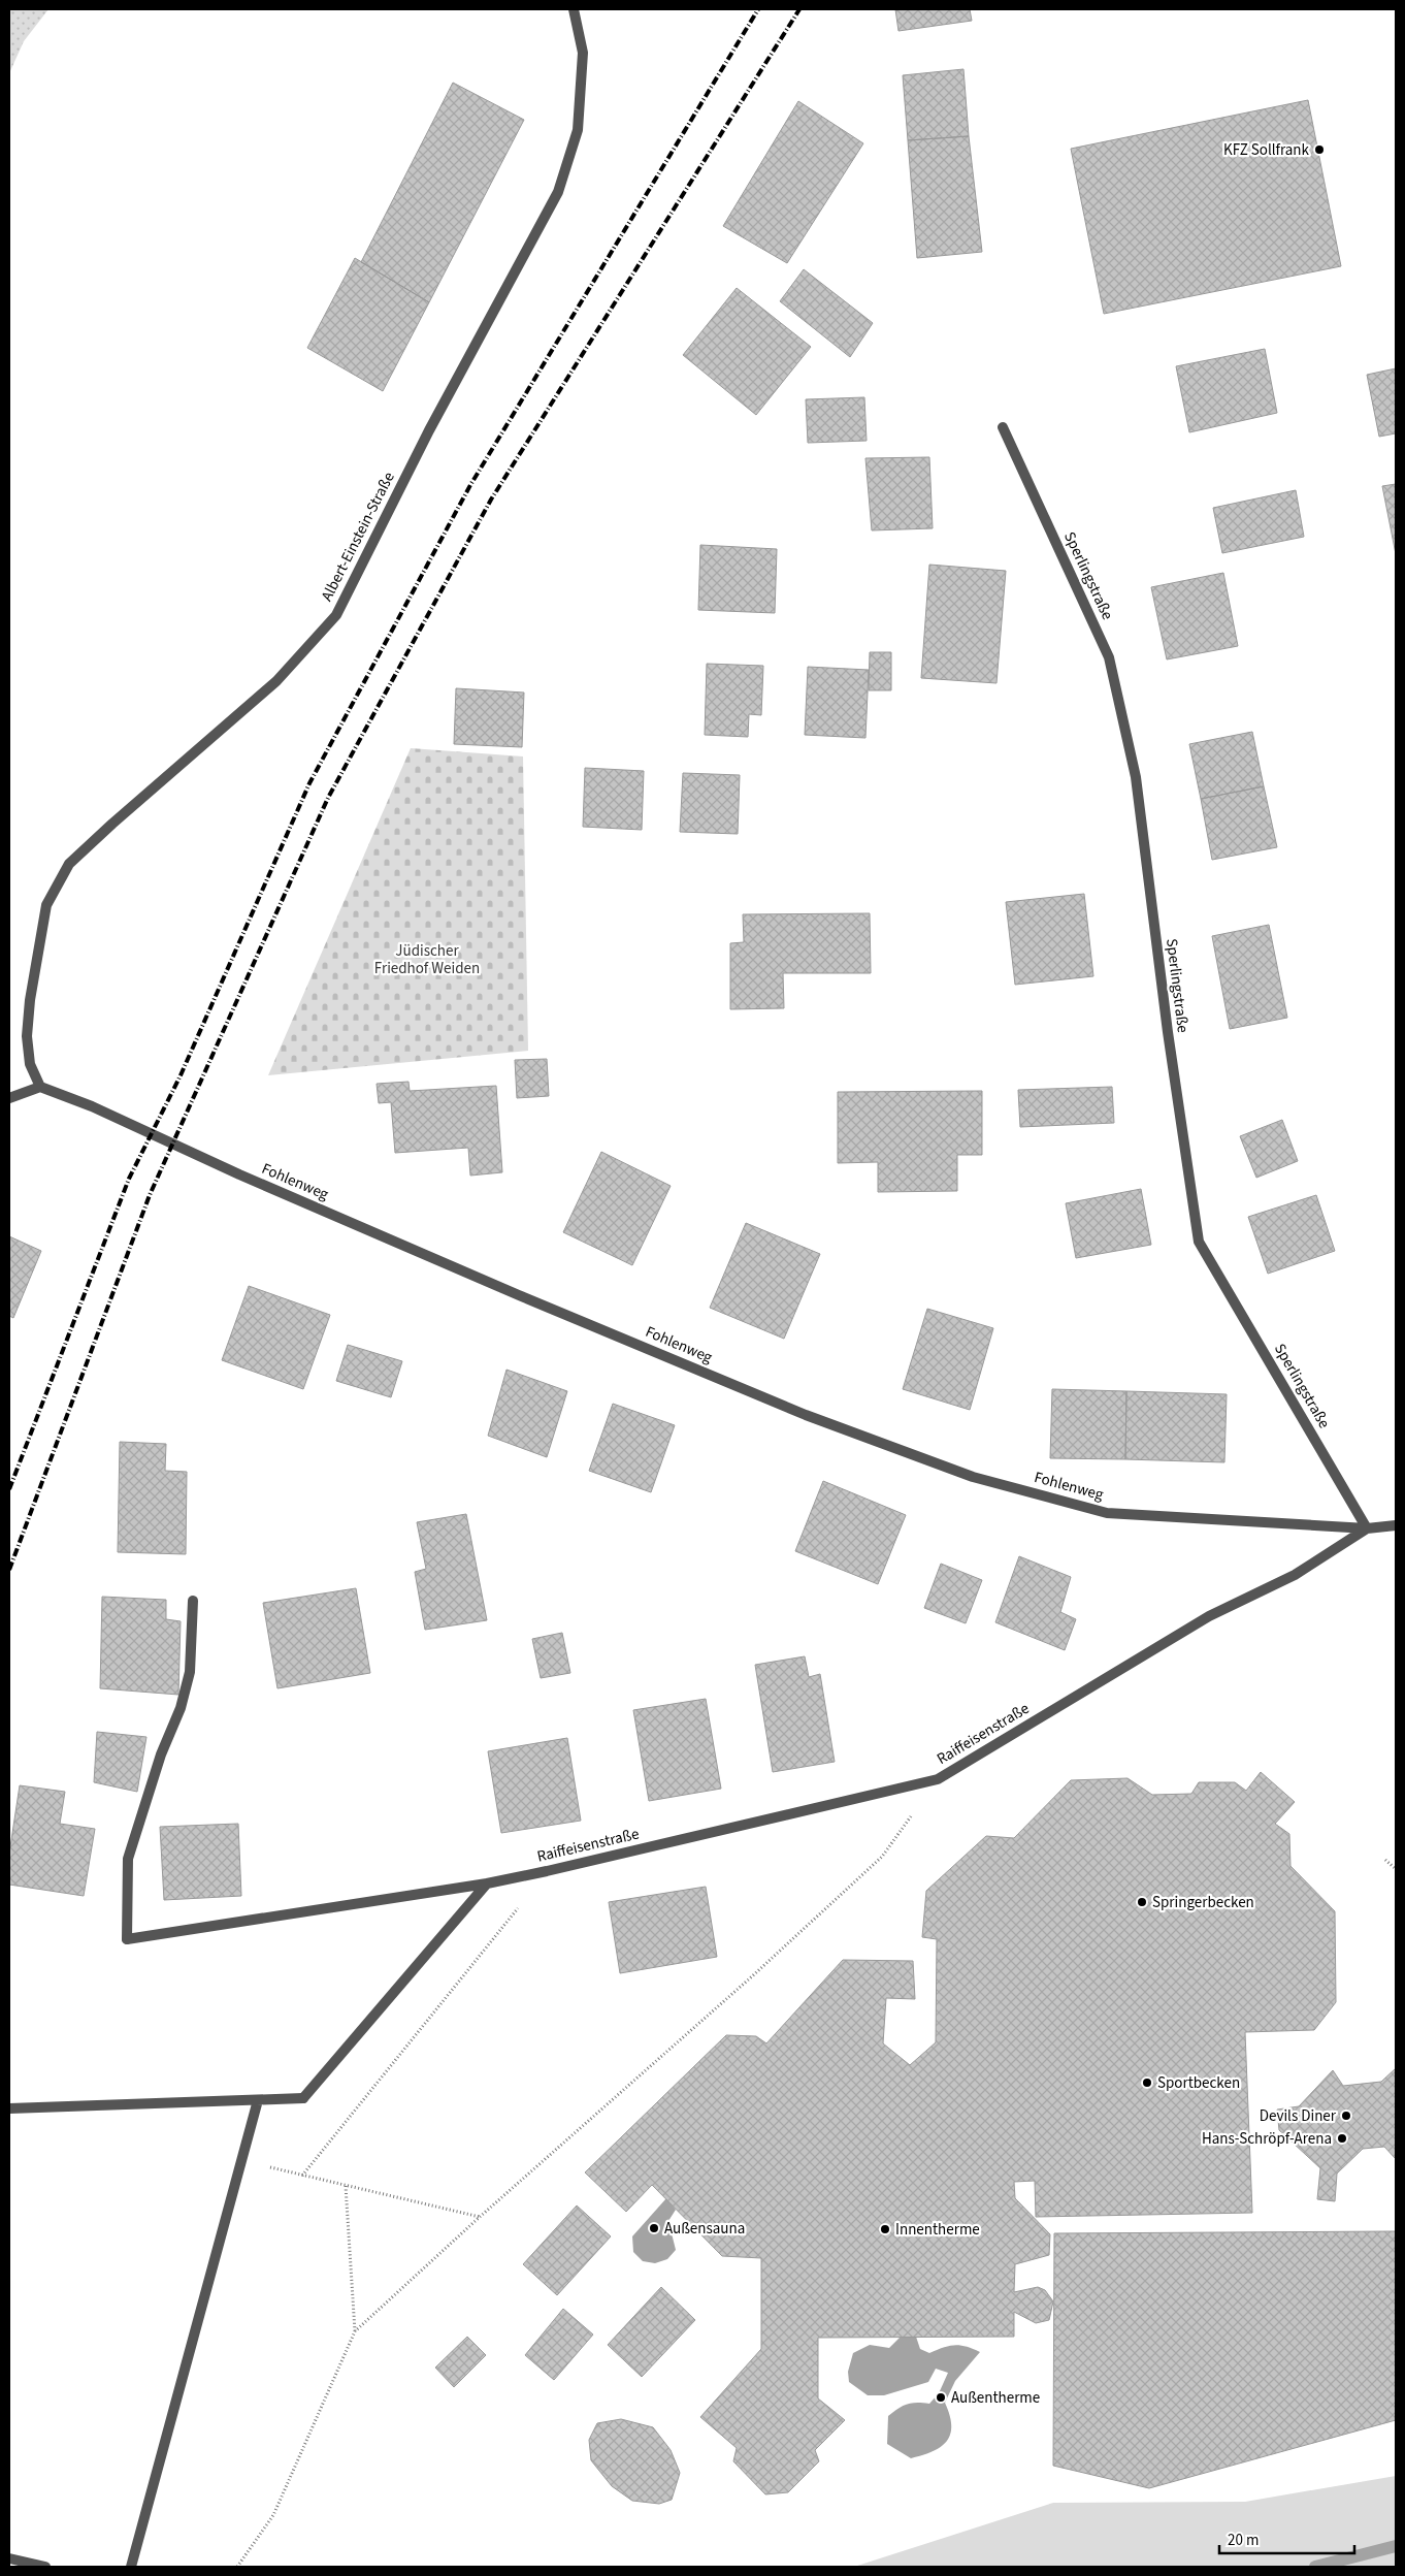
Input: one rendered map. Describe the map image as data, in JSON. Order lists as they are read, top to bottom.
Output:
{
  "streets": {
    "street": [
      "Albert-Einstein-Straße",
      "Sperlingstraße",
      "Fohlenweg",
      "Raiffeisenstraße"
    ]
  },
  "crossings": [
    ["Albert-Einstein-Straße", "Fohlenweg"],
    ["Sperlingstraße", "Fohlenweg"],
    ["Sperlingstraße", "Raiffeisenstraße"],
    ["Fohlenweg", "Raiffeisenstraße"]
  ],
  "parks": ["Jüdischer Friedhof Weiden"],
  "places": [
    "KFZ Sollfrank",
    "Springerbecken",
    "Sportbecken",
    "Devils Diner",
    "Hans-Schröpf-Arena",
    "Außensauna",
    "Innentherme",
    "Außentherme"
  ],
  "scale_bar": "20 m"
}
